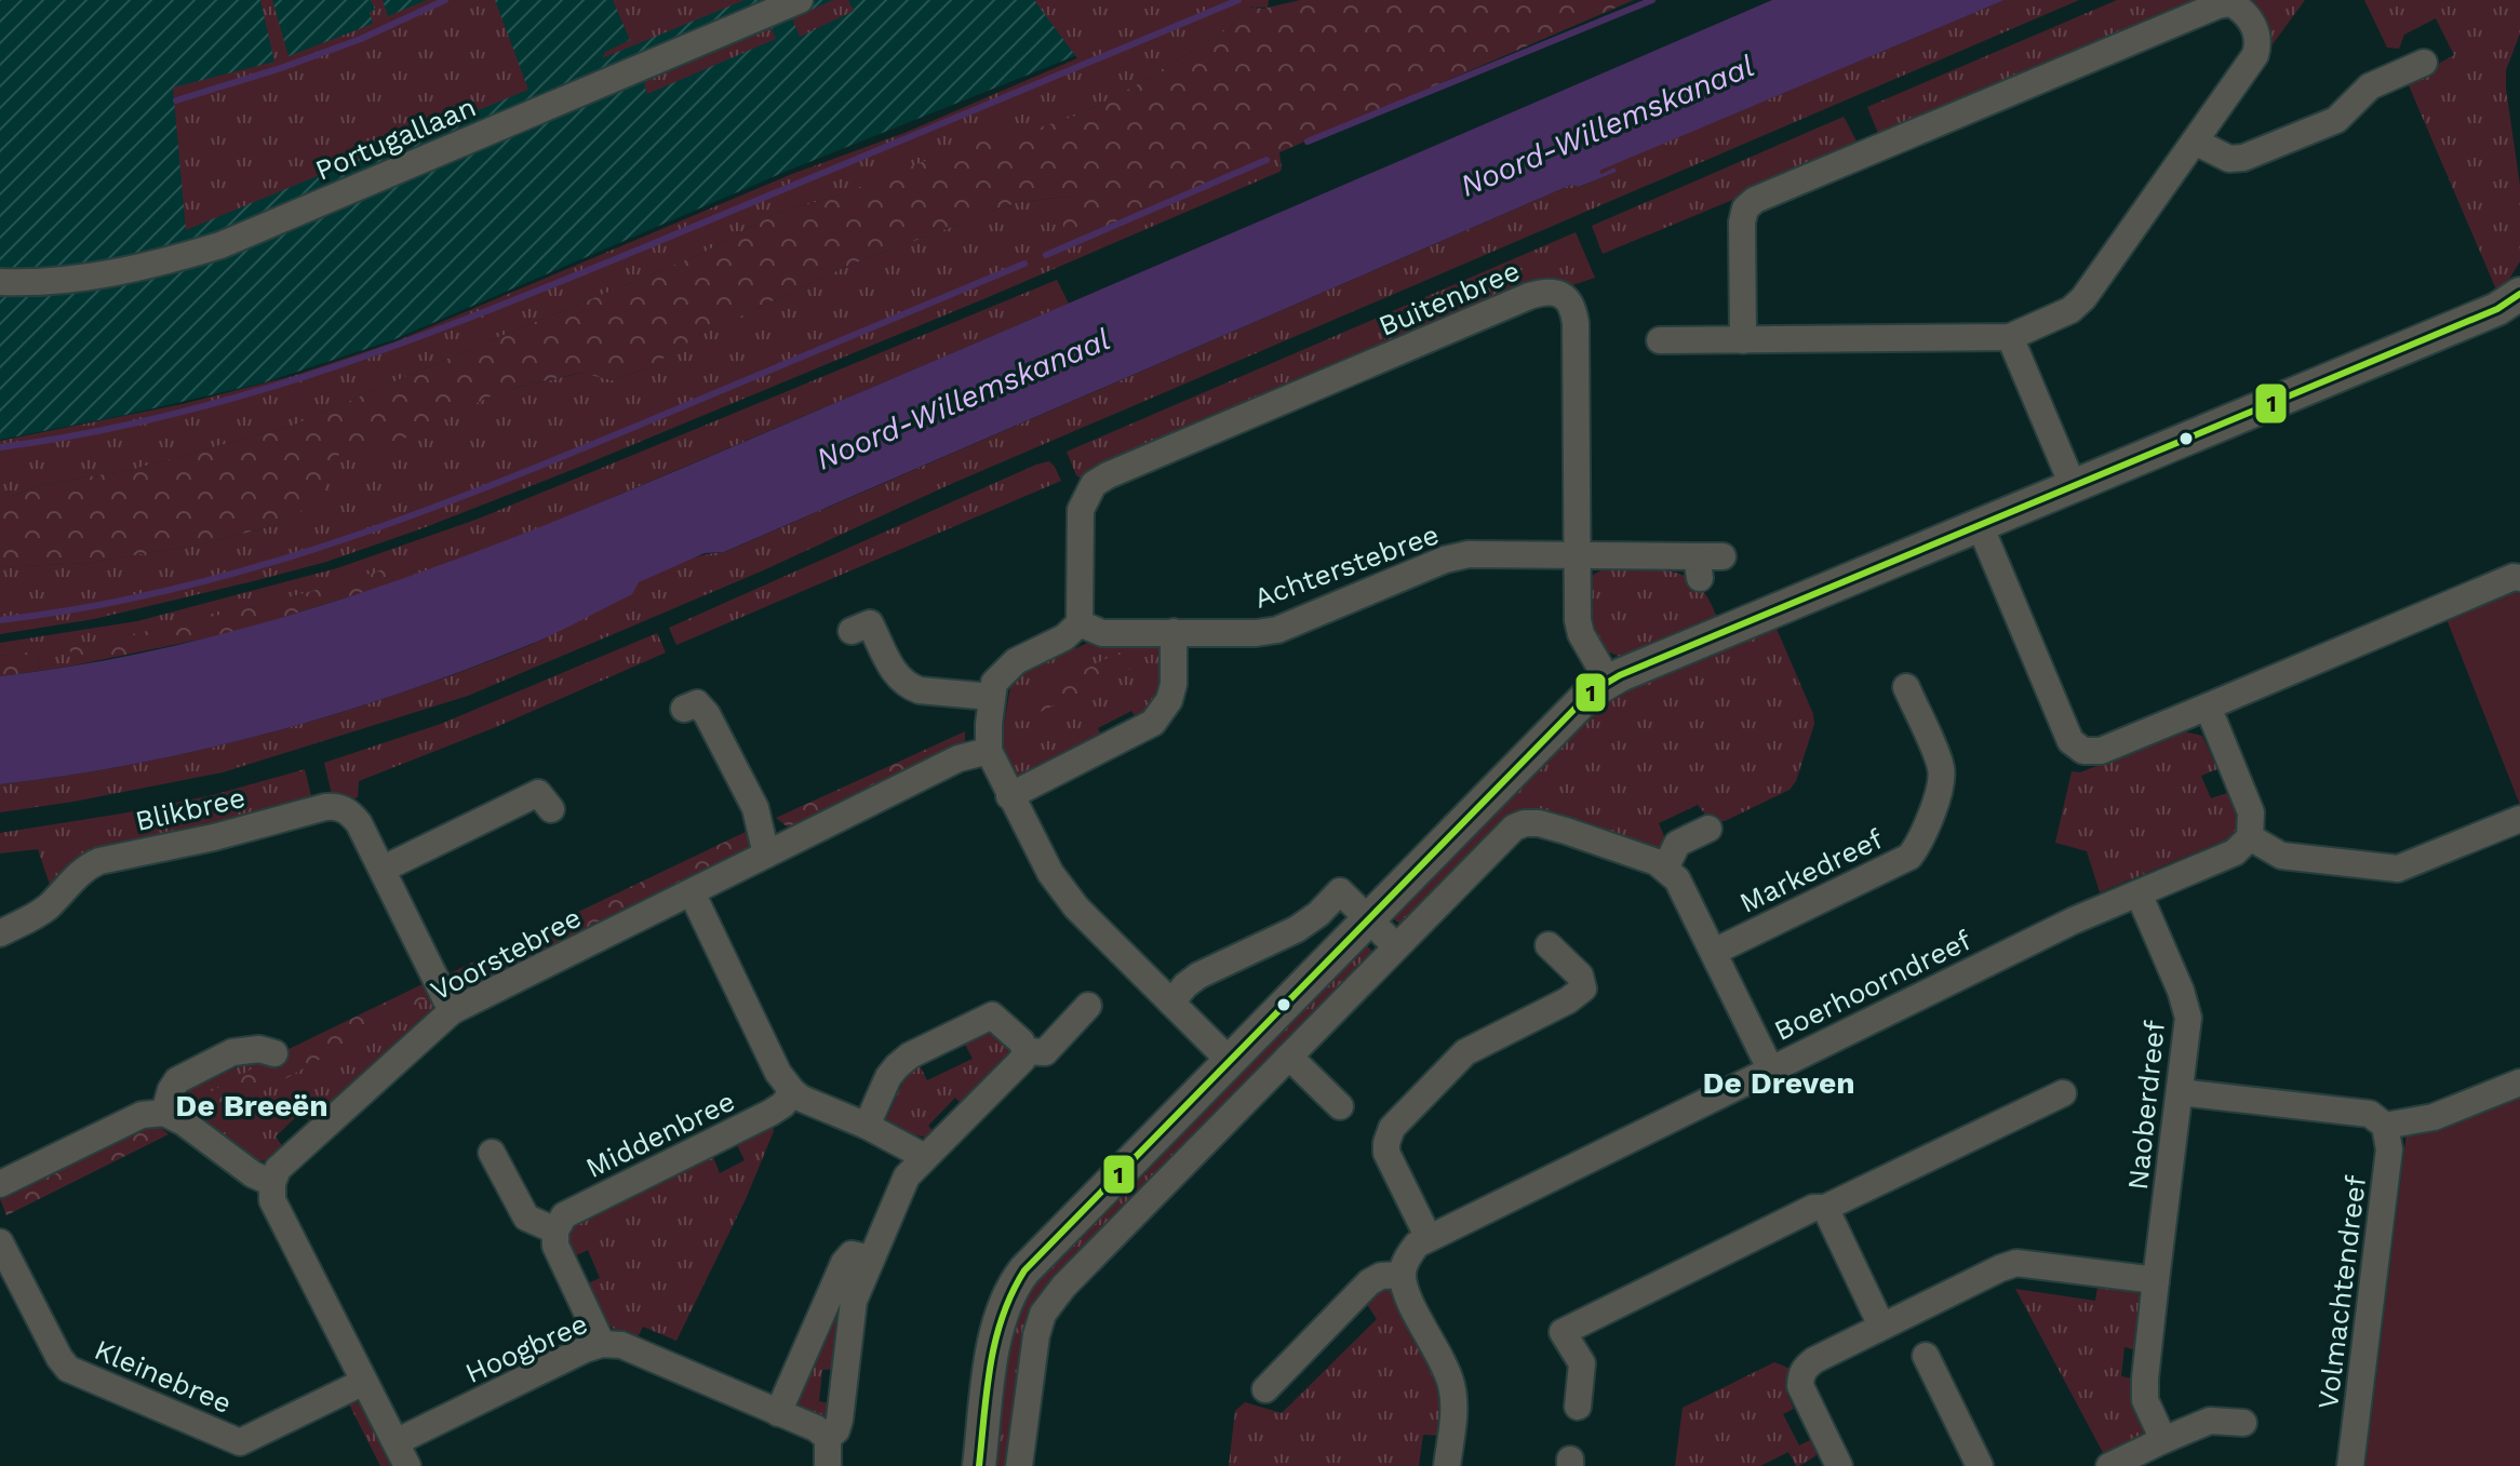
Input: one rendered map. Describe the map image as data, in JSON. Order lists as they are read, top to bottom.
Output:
{
  "streets": {
    "street": [
      "Portugallaan",
      "Buitenbree",
      "Achterstebree",
      "Blikbree",
      "Markedreef",
      "Voorstebree",
      "Boerhoorndreef",
      "Naoberdreef",
      "Middenbree",
      "Volmachtendreef",
      "Hoogbree",
      "Kleinebree"
    ]
  },
  "crossings": [
    ["Buitenbree", "Achterstebree"],
    ["Blikbree", "Voorstebree"],
    ["Boerhoorndreef", "Naoberdreef"]
  ],
  "districts": ["De Dreven", "De Breeën"],
  "water": ["Noord-Willemskanaal"],
  "lines": ["transit line 1"]
}
